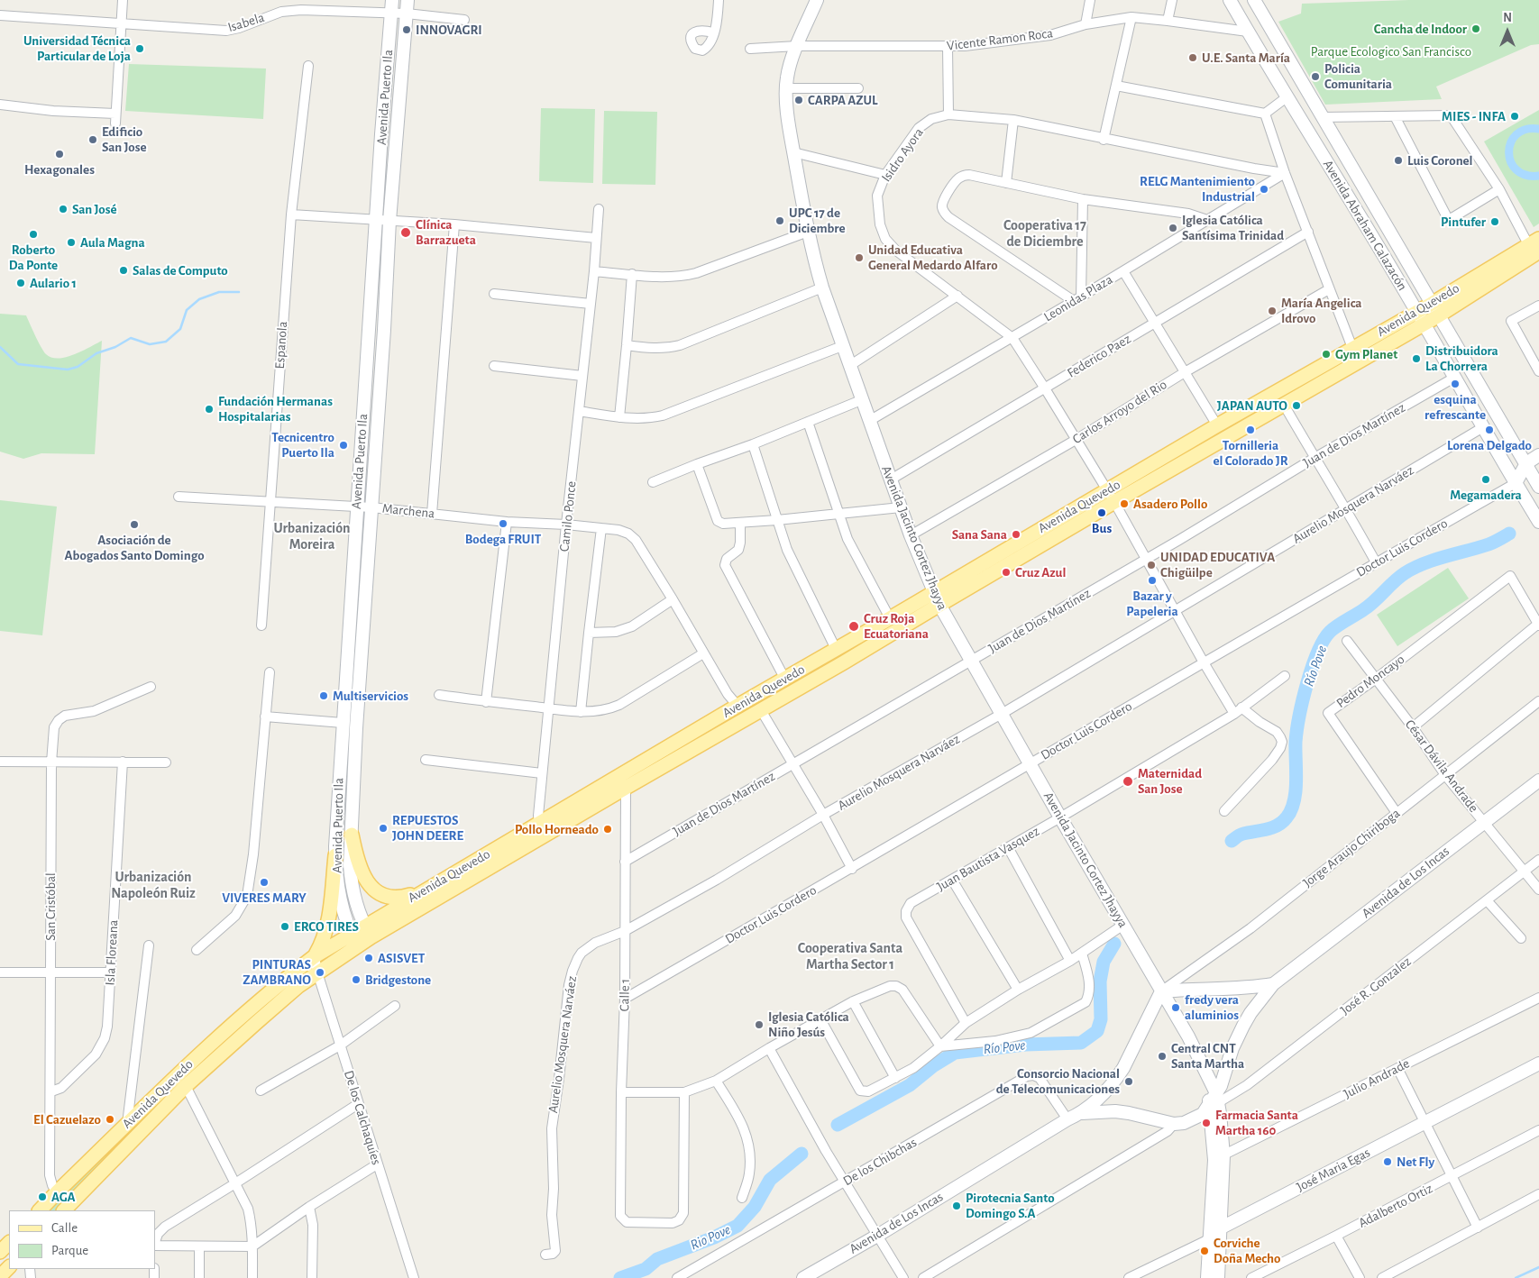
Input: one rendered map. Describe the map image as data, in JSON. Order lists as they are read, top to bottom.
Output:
{
  "streets": {
    "main road": ["Avenida Quevedo"],
    "street": [
      "Isabela",
      "Vicente Ramon Roca",
      "Avenida Puerto Ila",
      "Isidro Ayora",
      "Avenida Abraham Calazacón",
      "Leonidas Plaza",
      "Espanola",
      "Federico Paez",
      "Carlos Arroyo del Rio",
      "Juan de Dios Martínez",
      "Aurelio Mosquera Narváez",
      "Marchena",
      "Camilo Ponce",
      "Avenida Jacinto Cortez Jhayya",
      "Doctor Luis Cordero",
      "Pedro Moncayo",
      "César Dávila Andrade",
      "Jorge Araujo Chiriboga",
      "Juan Bautista Vasquez",
      "Avenida de Los Incas",
      "San Cristóbal",
      "Isla Floreana",
      "José R. Gonzalez",
      "Calle 1",
      "Julio Andrade",
      "De los Calchaquíes",
      "De los Chibchas",
      "José Maria Egas",
      "Adalberto Ortiz"
    ]
  },
  "crossings": [
    ["Isabela", "Avenida Puerto Ila"],
    ["Vicente Ramon Roca", "Avenida Abraham Calazacón"],
    ["Vicente Ramon Roca", "Avenida Jacinto Cortez Jhayya"],
    ["Avenida Puerto Ila", "Avenida Quevedo"],
    ["Avenida Puerto Ila", "Marchena"],
    ["Isidro Ayora", "Leonidas Plaza"],
    ["Isidro Ayora", "Avenida Quevedo"],
    ["Isidro Ayora", "Federico Paez"],
    ["Isidro Ayora", "Carlos Arroyo del Rio"],
    ["Isidro Ayora", "Juan de Dios Martínez"],
    ["Isidro Ayora", "Aurelio Mosquera Narváez"],
    ["Isidro Ayora", "Doctor Luis Cordero"],
    ["Isidro Ayora", "Juan Bautista Vasquez"],
    ["Avenida Abraham Calazacón", "Avenida Quevedo"],
    ["Avenida Abraham Calazacón", "Juan de Dios Martínez"],
    ["Avenida Abraham Calazacón", "Aurelio Mosquera Narváez"],
    ["Avenida Abraham Calazacón", "Doctor Luis Cordero"],
    ["Leonidas Plaza", "Avenida Jacinto Cortez Jhayya"],
    ["Avenida Quevedo", "Camilo Ponce"],
    ["Avenida Quevedo", "Avenida Jacinto Cortez Jhayya"],
    ["Avenida Quevedo", "San Cristóbal"],
    ["Avenida Quevedo", "Calle 1"],
    ["Avenida Quevedo", "De los Calchaquíes"],
    ["Espanola", "Marchena"],
    ["Federico Paez", "Avenida Jacinto Cortez Jhayya"],
    ["Carlos Arroyo del Rio", "Avenida Jacinto Cortez Jhayya"],
    ["Juan de Dios Martínez", "Avenida Jacinto Cortez Jhayya"],
    ["Juan de Dios Martínez", "Calle 1"],
    ["Aurelio Mosquera Narváez", "Avenida Jacinto Cortez Jhayya"],
    ["Aurelio Mosquera Narváez", "Calle 1"],
    ["Marchena", "Camilo Ponce"],
    ["Avenida Jacinto Cortez Jhayya", "Doctor Luis Cordero"],
    ["Avenida Jacinto Cortez Jhayya", "Jorge Araujo Chiriboga"],
    ["Avenida Jacinto Cortez Jhayya", "Juan Bautista Vasquez"],
    ["Avenida Jacinto Cortez Jhayya", "Avenida de Los Incas"],
    ["Avenida Jacinto Cortez Jhayya", "José R. Gonzalez"],
    ["Avenida Jacinto Cortez Jhayya", "Julio Andrade"],
    ["Avenida Jacinto Cortez Jhayya", "José Maria Egas"],
    ["Doctor Luis Cordero", "Calle 1"],
    ["Pedro Moncayo", "César Dávila Andrade"],
    ["Pedro Moncayo", "Jorge Araujo Chiriboga"],
    ["César Dávila Andrade", "Jorge Araujo Chiriboga"],
    ["César Dávila Andrade", "Avenida de Los Incas"],
    ["César Dávila Andrade", "José R. Gonzalez"],
    ["Jorge Araujo Chiriboga", "Avenida de Los Incas"],
    ["Avenida de Los Incas", "José R. Gonzalez"],
    ["Avenida de Los Incas", "De los Chibchas"],
    ["San Cristóbal", "Isla Floreana"]
  ],
  "districts": [
    "Cooperativa 17 de Diciembre",
    "Urbanización Moreira",
    "Urbanización Napoleón Ruiz",
    "Cooperativa Santa Martha Sector 1"
  ],
  "water": ["Río Pove", "Rio Pove"],
  "parks": ["Parque Ecologico San Francisco"],
  "places": [
    "Cancha de Indoor",
    "INNOVAGRI",
    "Universidad Técnica Particular de Loja",
    "U.E. Santa María",
    "Policia Comunitaria",
    "CARPA AZUL",
    "MIES - INFA",
    "Edificio San Jose",
    "Hexagonales",
    "Luis Coronel",
    "RELG Mantenimiento Industrial",
    "San José",
    "UPC 17 de Diciembre",
    "Pintufer",
    "Iglesia Católica Santísima Trinidad",
    "Clínica Barrazueta",
    "Roberto Da Ponte",
    "Aula Magna",
    "Unidad Educativa General Medardo Alfaro",
    "Salas de Computo",
    "Aulario 1",
    "María Angelica Idrovo",
    "Gym Planet",
    "Distribuidora La Chorrera",
    "esquina refrescante",
    "JAPAN AUTO",
    "Fundación Hermanas Hospitalarias",
    "Tornilleria el Colorado JR",
    "Lorena Delgado",
    "Tecnicentro Puerto Ila",
    "Megamadera",
    "Asadero Pollo",
    "Bus",
    "Bodega FRUIT",
    "Asociación de Abogados Santo Domingo",
    "Sana Sana",
    "UNIDAD EDUCATIVA Chigüilpe",
    "Cruz Azul",
    "Bazar y Papeleria",
    "Cruz Roja Ecuatoriana",
    "Multiservicios",
    "Maternidad San Jose",
    "REPUESTOS JOHN DEERE",
    "Pollo Horneado",
    "VIVERES MARY",
    "ERCO TIRES",
    "ASISVET",
    "PINTURAS ZAMBRANO",
    "Bridgestone",
    "fredy vera aluminios",
    "Iglesia Católica Niño Jesús",
    "Central CNT Santa Martha",
    "Consorcio Nacional de Telecomunicaciones",
    "El Cazuelazo",
    "Farmacia Santa Martha 160",
    "Net Fly",
    "AGA",
    "Pirotecnia Santo Domingo S.A",
    "Corviche Doña Mecho"
  ],
  "legend": ["Calle", "Parque"],
  "north": "top"
}
